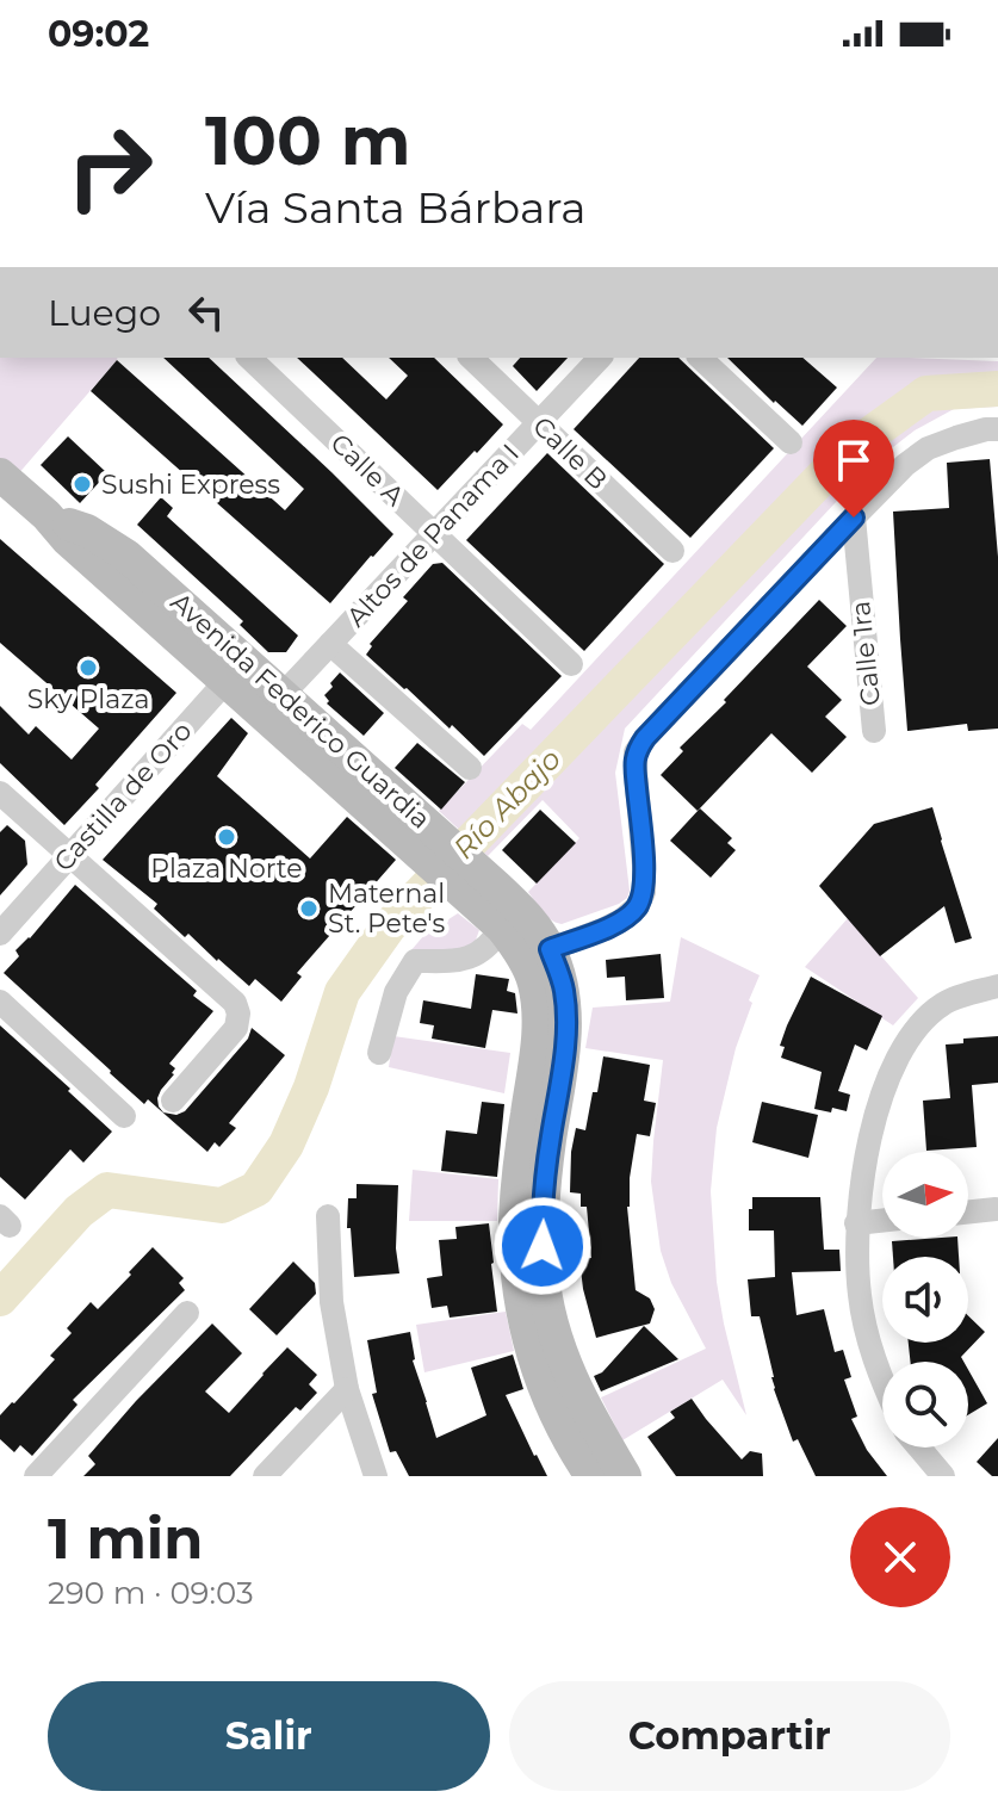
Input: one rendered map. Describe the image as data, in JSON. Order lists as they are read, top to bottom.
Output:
{
  "streets": {
    "street": [
      "Calle B",
      "Calle A",
      "Altos de Panama I",
      "Calle 1ra",
      "Avenida Federico Guardia",
      "Castilla de Oro"
    ]
  },
  "crossings": [
    ["Calle B", "Altos de Panama I"],
    ["Calle A", "Altos de Panama I"],
    ["Altos de Panama I", "Avenida Federico Guardia"],
    ["Avenida Federico Guardia", "Castilla de Oro"]
  ],
  "water": ["Río Abajo"],
  "places": [
    "Sushi Express",
    "Sky Plaza",
    "Plaza Norte",
    "Maternal St. Pete's"
  ],
  "north": "right",
  "page": {
    "status": "09:02",
    "turn": ["100 m", "Vía Santa Bárbara"],
    "then": "Luego",
    "heading": ["1 min", "290 m · 09:03"],
    "buttons": ["Salir", "Compartir"]
  }
}
